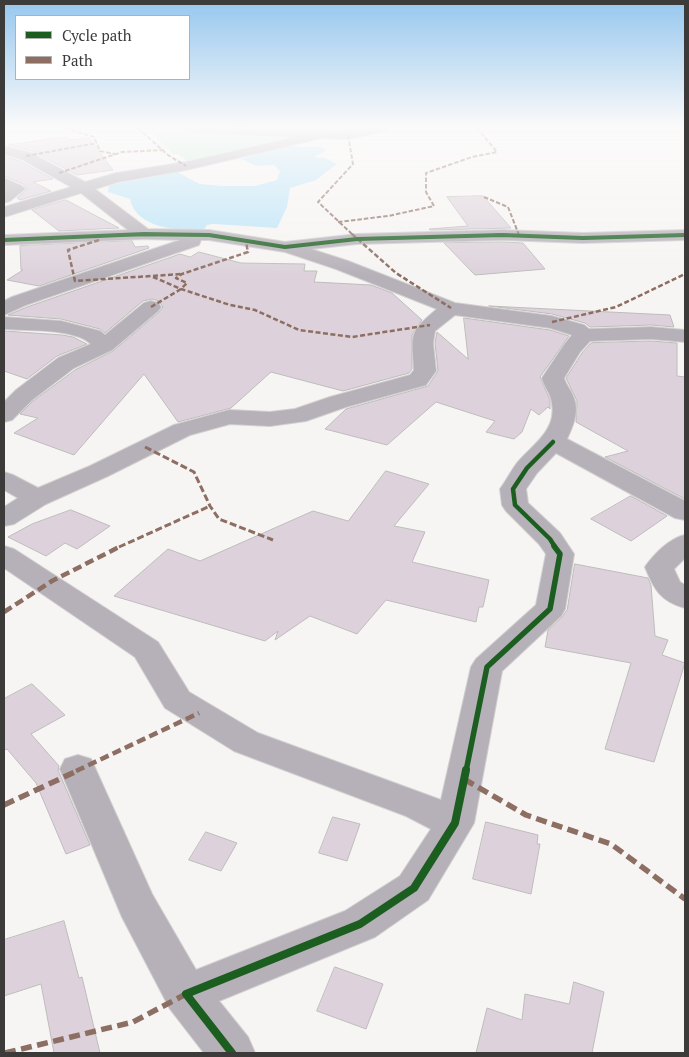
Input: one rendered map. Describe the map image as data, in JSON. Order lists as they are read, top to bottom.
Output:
{
  "legend": ["Cycle path", "Path"]
}
